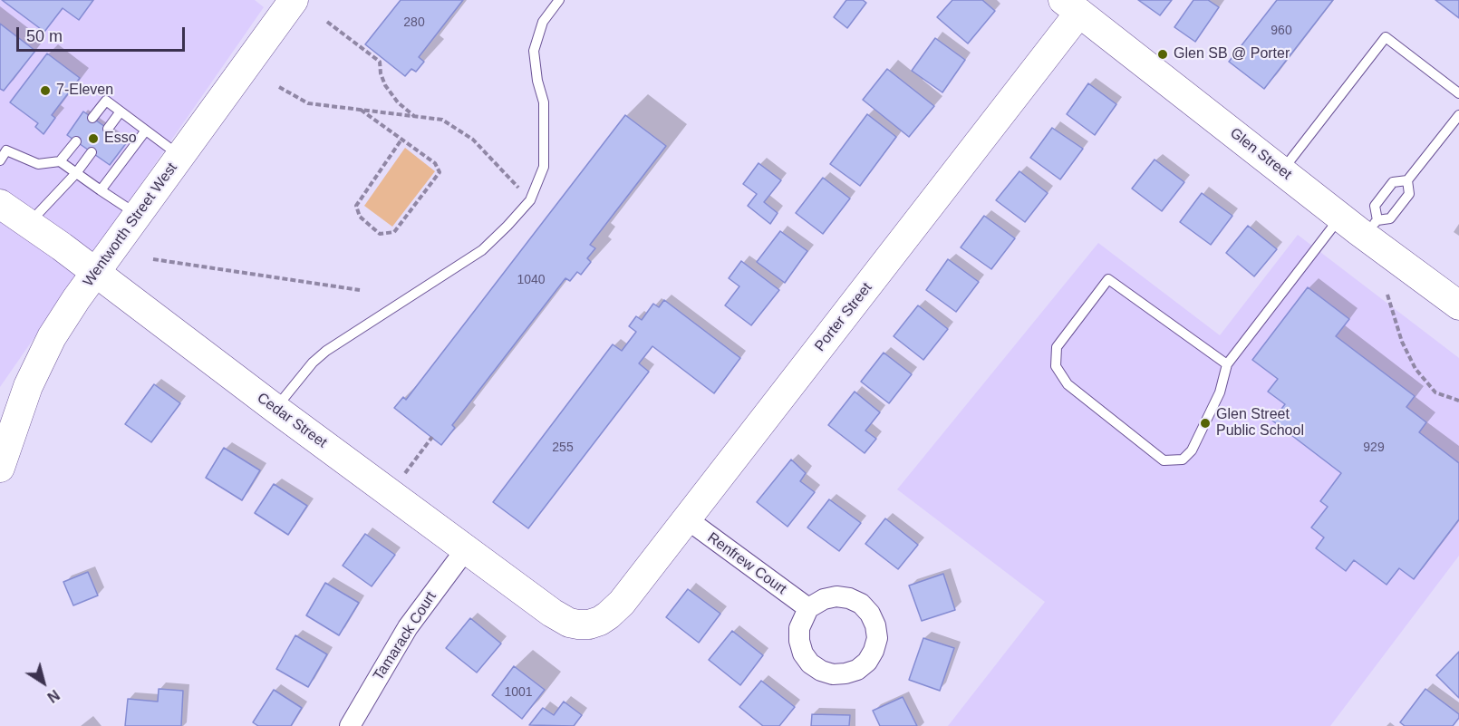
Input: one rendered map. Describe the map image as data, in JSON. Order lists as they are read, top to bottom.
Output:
{
  "streets": {
    "street": [
      "Glen Street",
      "Wentworth Street West",
      "Porter Street",
      "Cedar Street",
      "Renfrew Court",
      "Tamarack Court"
    ]
  },
  "crossings": [
    ["Glen Street", "Porter Street"],
    ["Wentworth Street West", "Cedar Street"],
    ["Porter Street", "Cedar Street"],
    ["Porter Street", "Renfrew Court"],
    ["Cedar Street", "Tamarack Court"]
  ],
  "places": [
    "Glen SB @ Porter",
    "7-Eleven",
    "Esso",
    "Glen Street Public School"
  ],
  "house_numbers": [
    "280",
    "960",
    "1040",
    "255",
    "929",
    "1001"
  ],
  "scale_bar": "50 m",
  "north": "bottom right"
}
